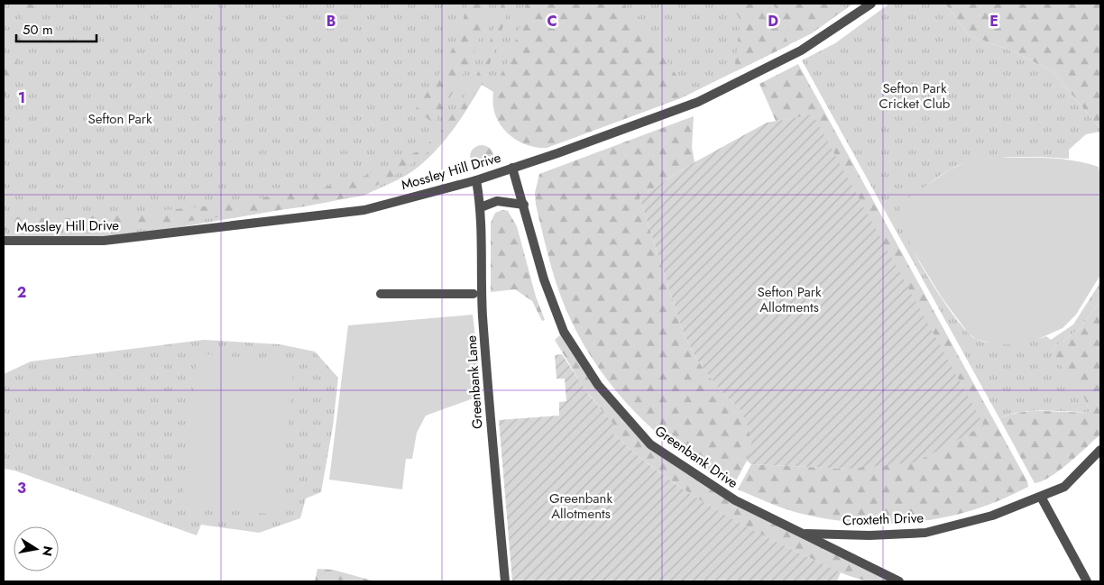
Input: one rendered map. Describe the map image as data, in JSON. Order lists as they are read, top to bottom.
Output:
{
  "streets": {
    "street": [
      "Mossley Hill Drive",
      "Greenbank Lane",
      "Greenbank Drive",
      "Croxteth Drive"
    ]
  },
  "crossings": [
    ["Mossley Hill Drive", "Greenbank Lane"],
    ["Mossley Hill Drive", "Greenbank Drive"],
    ["Greenbank Drive", "Croxteth Drive"]
  ],
  "parks": [
    "Sefton Park Cricket Club",
    "Sefton Park",
    "Sefton Park Allotments",
    "Greenbank Allotments"
  ],
  "scale_bar": "50 m",
  "north": "right",
  "grid": {
    "columns": [
      "B",
      "C",
      "D",
      "E"
    ],
    "rows": ["1", "2", "3"]
  }
}
